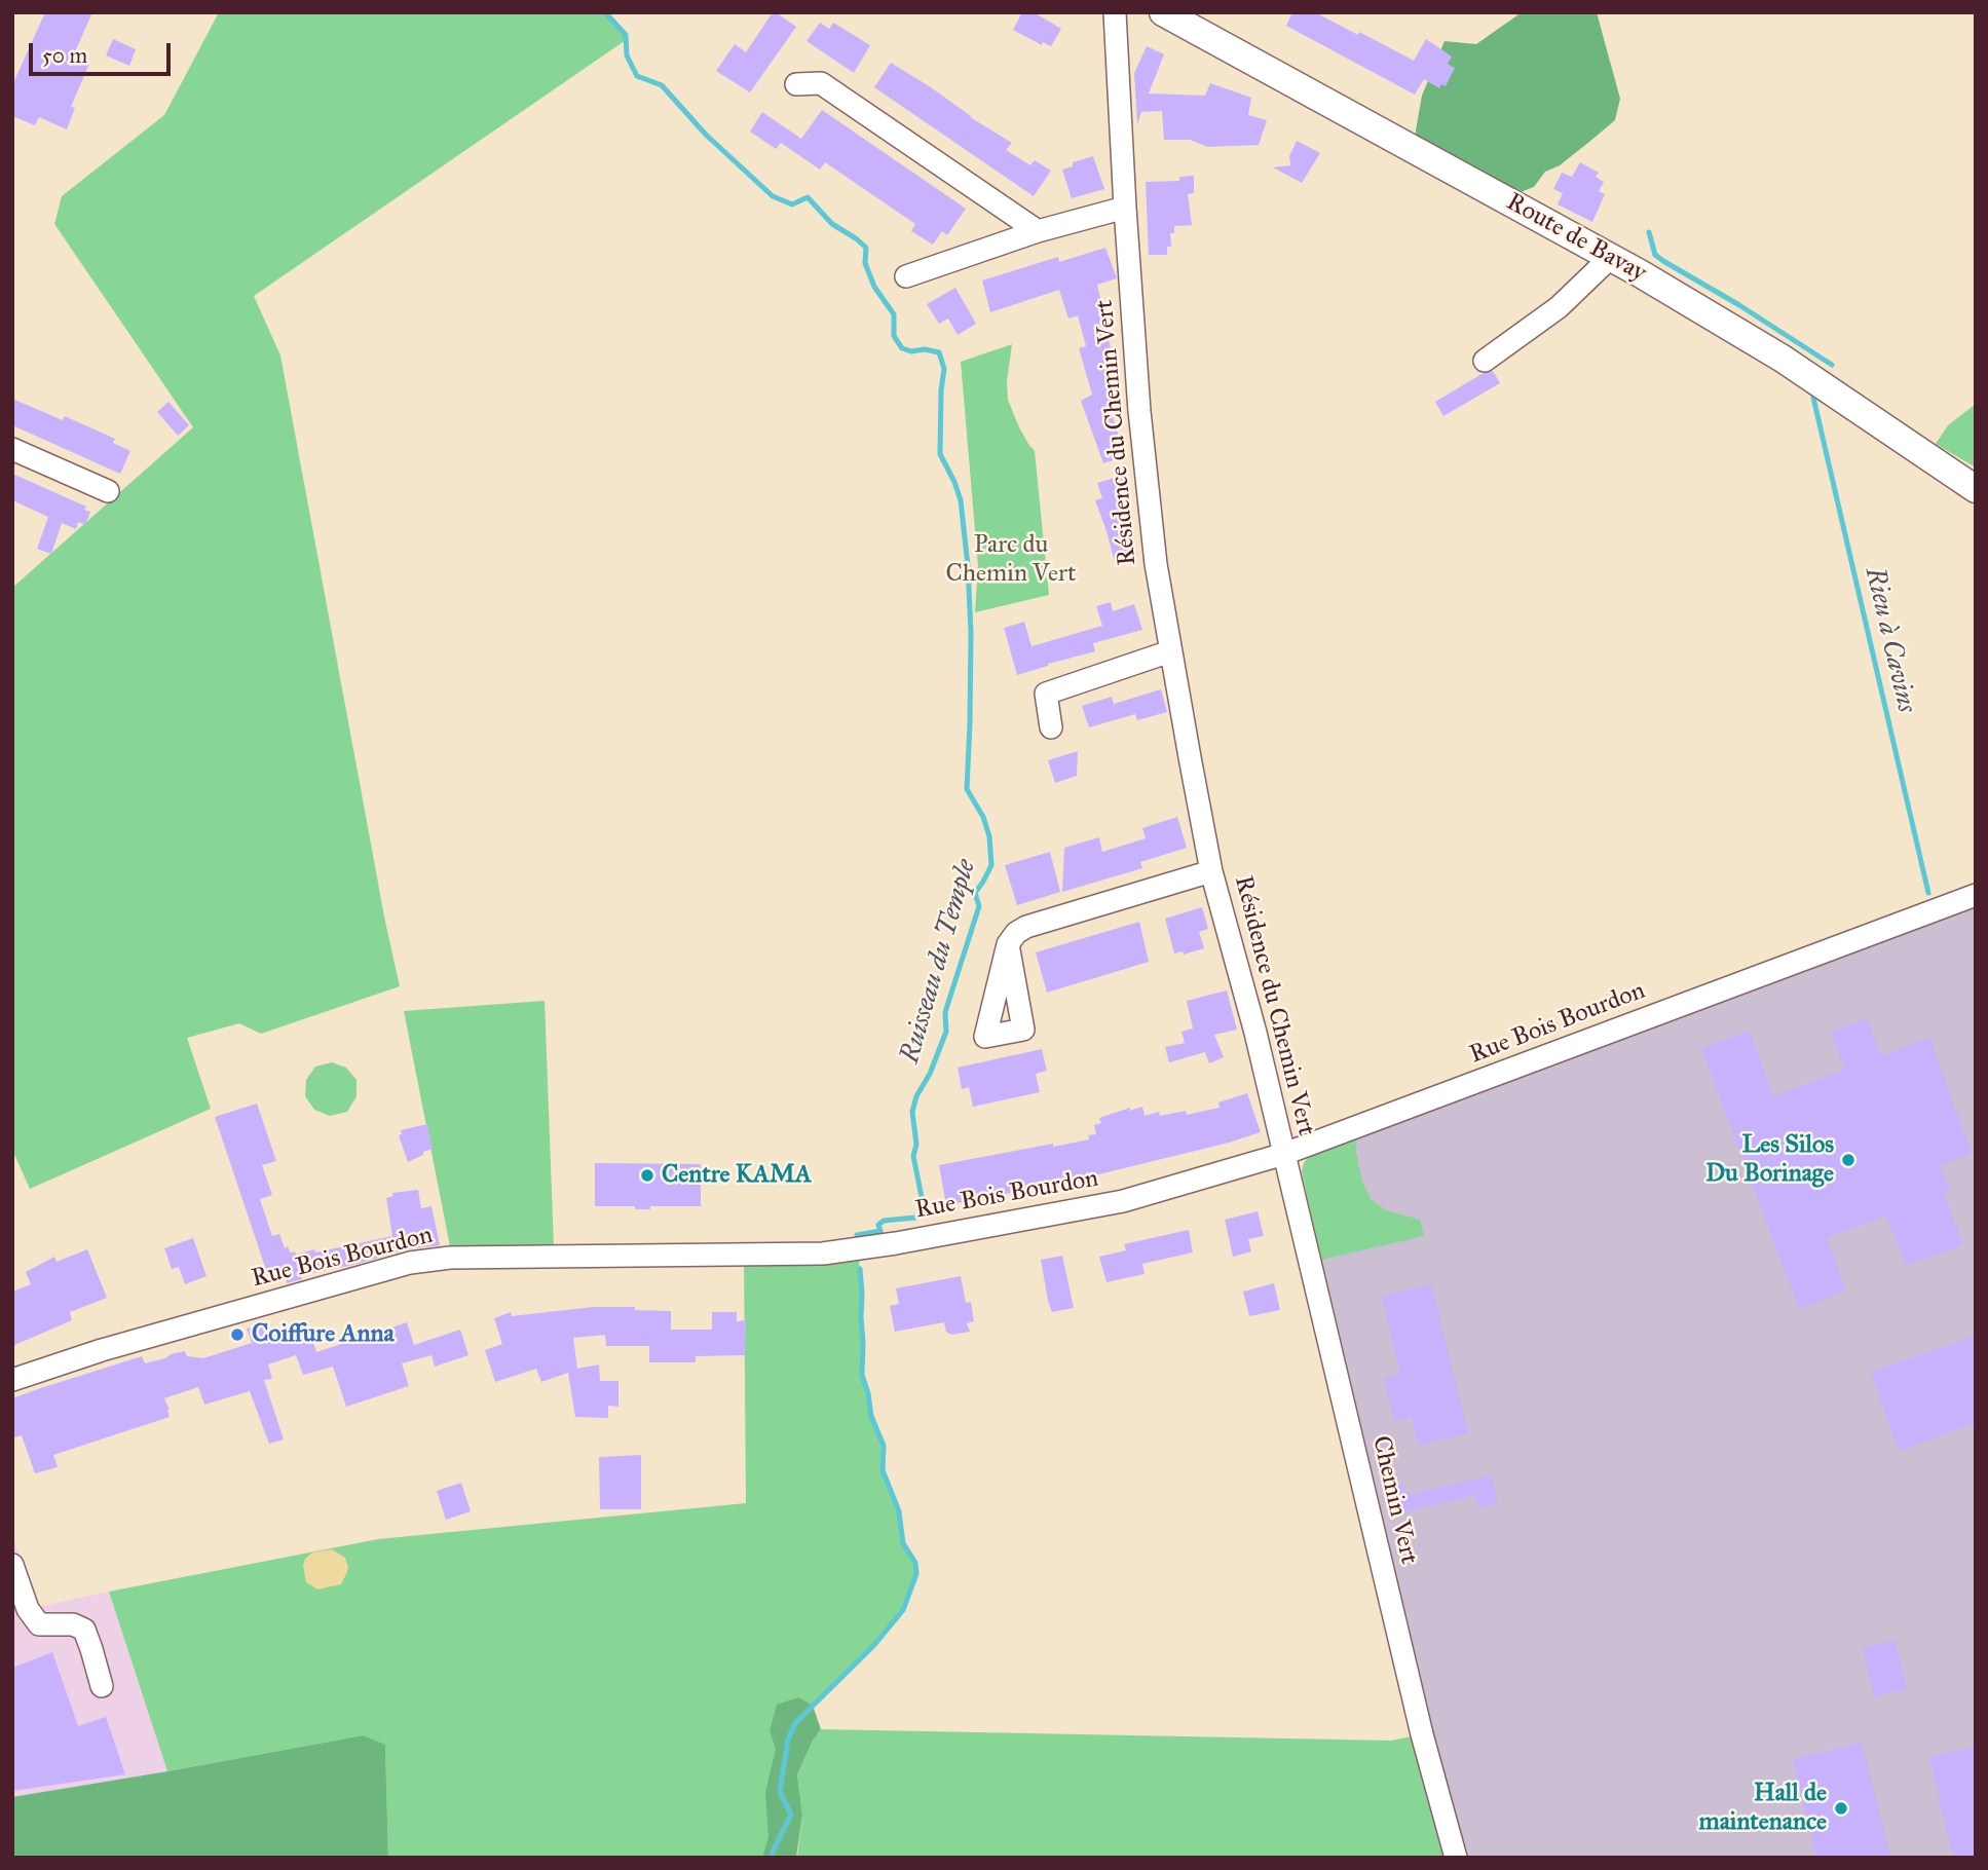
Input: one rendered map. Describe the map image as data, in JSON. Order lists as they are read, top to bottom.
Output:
{
  "streets": {
    "main road": ["Route de Bavay"],
    "street": ["Résidence du Chemin Vert", "Rue Bois Bourdon", "Chemin Vert"]
  },
  "crossings": [
    ["Résidence du Chemin Vert", "Rue Bois Bourdon"],
    ["Résidence du Chemin Vert", "Chemin Vert"],
    ["Rue Bois Bourdon", "Chemin Vert"]
  ],
  "water": ["Rieu à Cavins", "Ruisseau du Temple"],
  "parks": ["Parc du Chemin Vert"],
  "places": [
    "Les Silos Du Borinage",
    "Centre KAMA",
    "Coiffure Anna",
    "Hall de maintenance"
  ],
  "scale_bar": "50 m"
}
